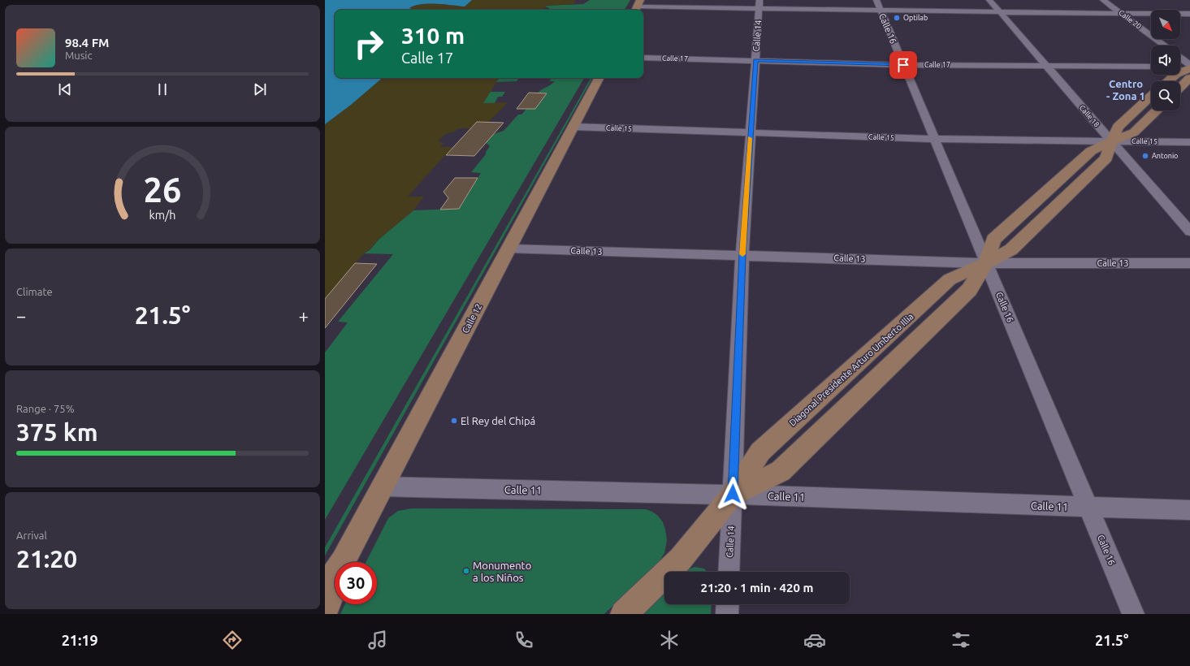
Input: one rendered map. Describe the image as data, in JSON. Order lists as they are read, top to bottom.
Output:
{
  "streets": {
    "main road": ["Calle 12", "Diagonal Presidente Arturo Umberto Illia"],
    "street": [
      "Calle 20",
      "Calle 16",
      "Calle 14",
      "Calle 17",
      "Calle 18",
      "Calle 15",
      "Calle 13",
      "Calle 11"
    ]
  },
  "crossings": [
    ["Calle 16", "Calle 17"],
    ["Calle 16", "Calle 15"],
    ["Calle 16", "Calle 13"],
    ["Calle 16", "Diagonal Presidente Arturo Umberto Illia"],
    ["Calle 16", "Calle 11"],
    ["Calle 14", "Calle 17"],
    ["Calle 14", "Calle 15"],
    ["Calle 14", "Calle 13"],
    ["Calle 14", "Diagonal Presidente Arturo Umberto Illia"],
    ["Calle 14", "Calle 11"],
    ["Calle 17", "Calle 18"],
    ["Calle 18", "Calle 15"],
    ["Calle 18", "Diagonal Presidente Arturo Umberto Illia"],
    ["Calle 15", "Calle 12"],
    ["Calle 15", "Diagonal Presidente Arturo Umberto Illia"],
    ["Calle 13", "Calle 12"],
    ["Calle 13", "Diagonal Presidente Arturo Umberto Illia"],
    ["Calle 12", "Calle 11"],
    ["Diagonal Presidente Arturo Umberto Illia", "Calle 11"]
  ],
  "districts": ["Centro - Zona 1"],
  "places": [
    "Optilab",
    "Antonio",
    "El Rey del Chipá",
    "Monumento a los Niños"
  ],
  "north": "bottom right",
  "page": {
    "turn": ["310 m", "Calle 17"],
    "song": ["98.4 FM", "Music"],
    "tile": [
      "Climate",
      ["Range · 75%", "375 km"],
      ["Arrival", "21:20"]
    ],
    "heat": ["−", "21.5°", "+"],
    "limit": "30",
    "trip": "21:20 · 1 min · 420 m",
    "tabs": ["21:19", "21.5°"],
    "gauge": ["26", "km/h"]
  }
}
